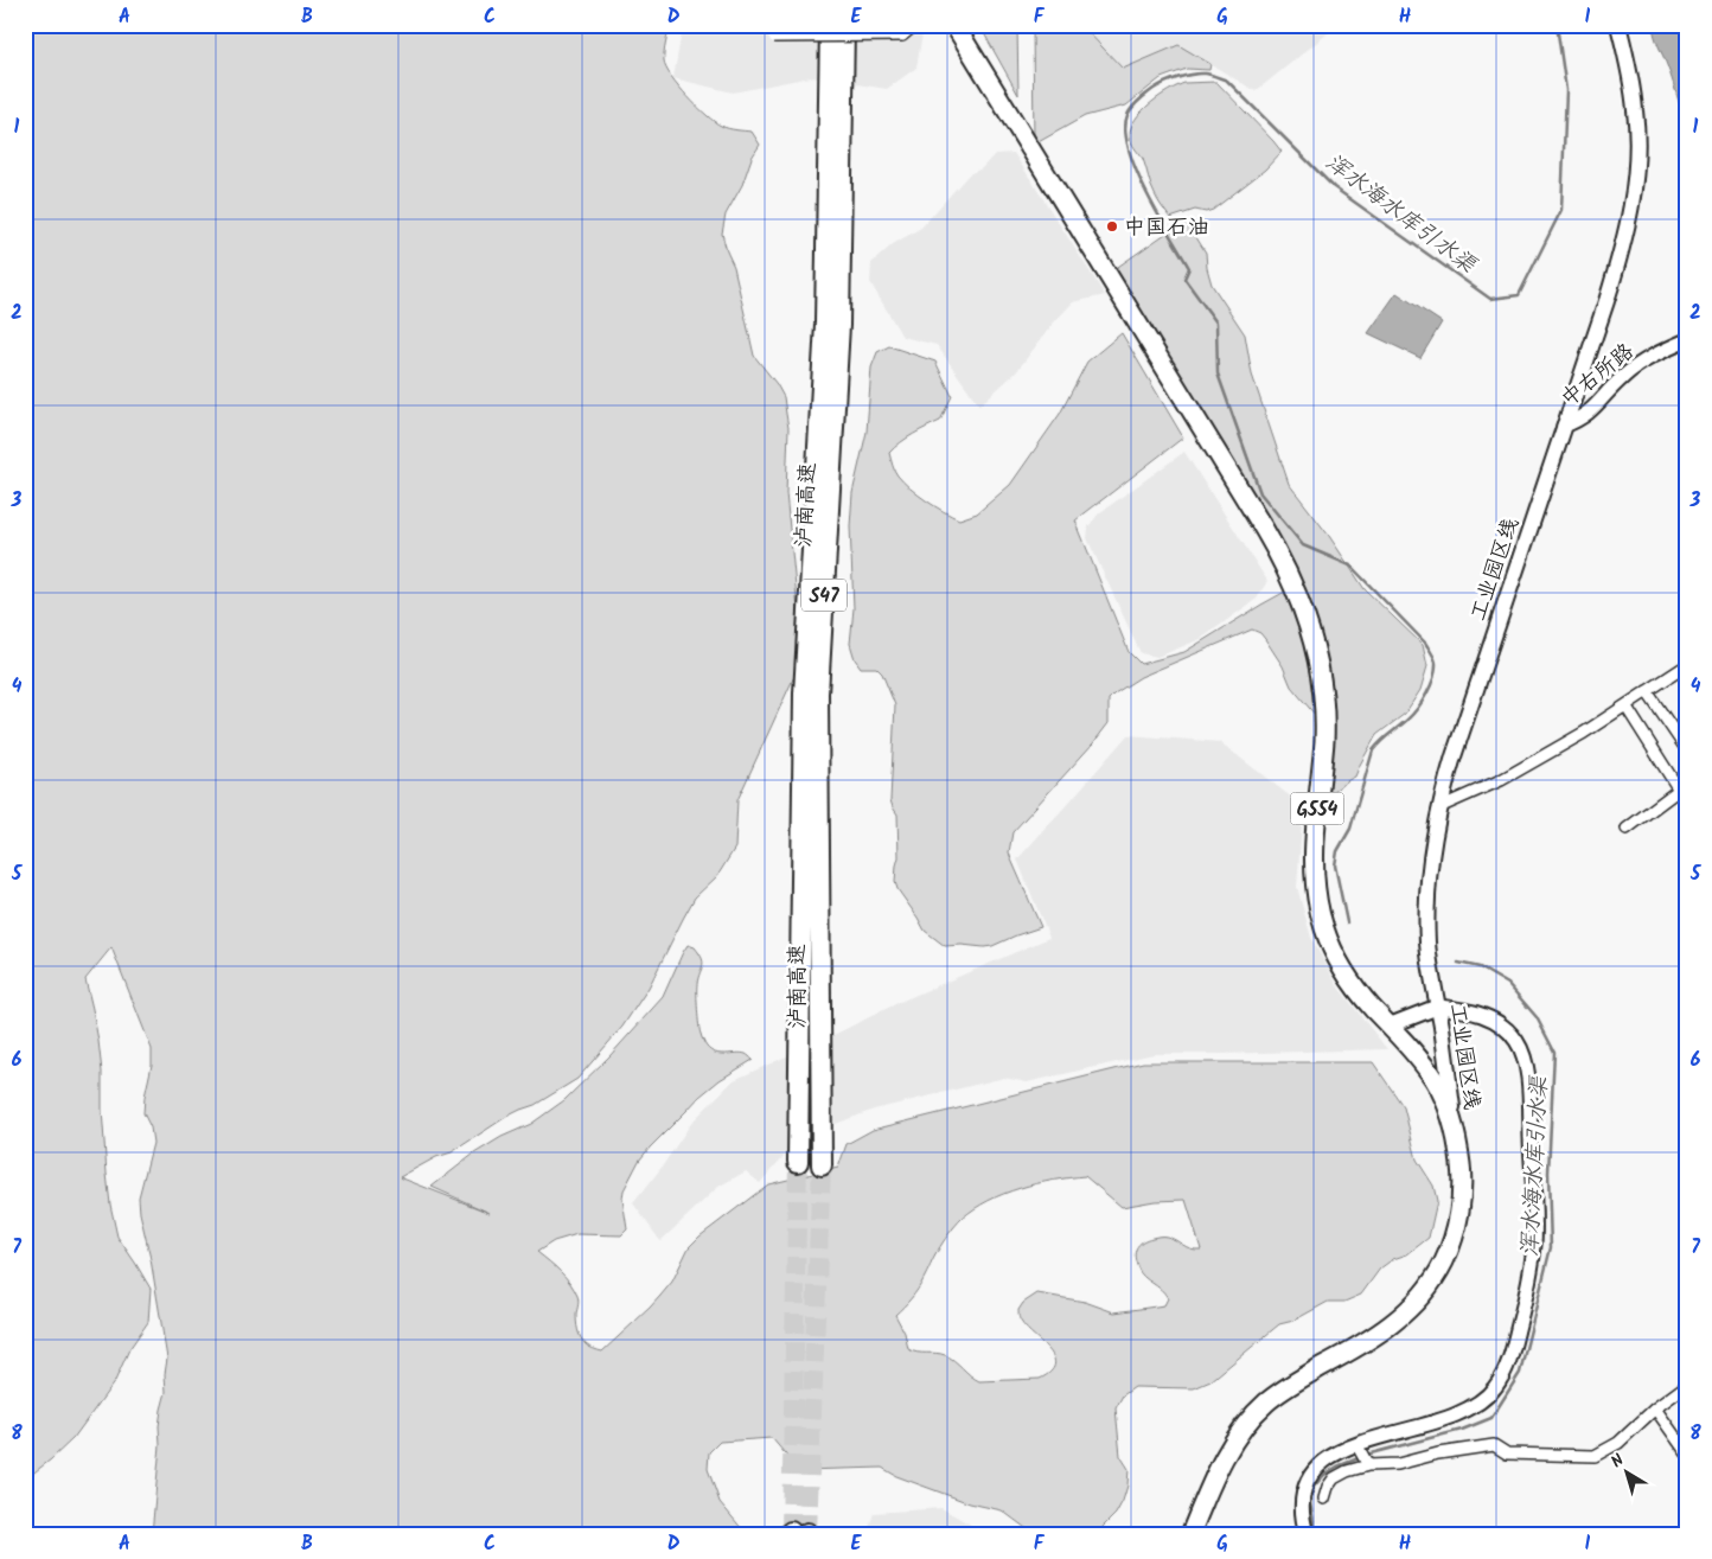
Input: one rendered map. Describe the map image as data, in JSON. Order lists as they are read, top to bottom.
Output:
{
  "streets": {
    "highway": ["泸南高速", "S47", "G554"],
    "main road": ["工业园区线"],
    "street": ["中右所路"]
  },
  "crossings": [
    ["中右所路", "工业园区线"],
    ["工业园区线", "G554"]
  ],
  "water": ["浑水海水库引水渠"],
  "places": ["中国石油"],
  "north": "top left",
  "grid": {
    "columns": [
      "A",
      "B",
      "C",
      "D",
      "E",
      "F",
      "G",
      "H",
      "I"
    ],
    "rows": [
      "1",
      "2",
      "3",
      "4",
      "5",
      "6",
      "7",
      "8"
    ]
  }
}
